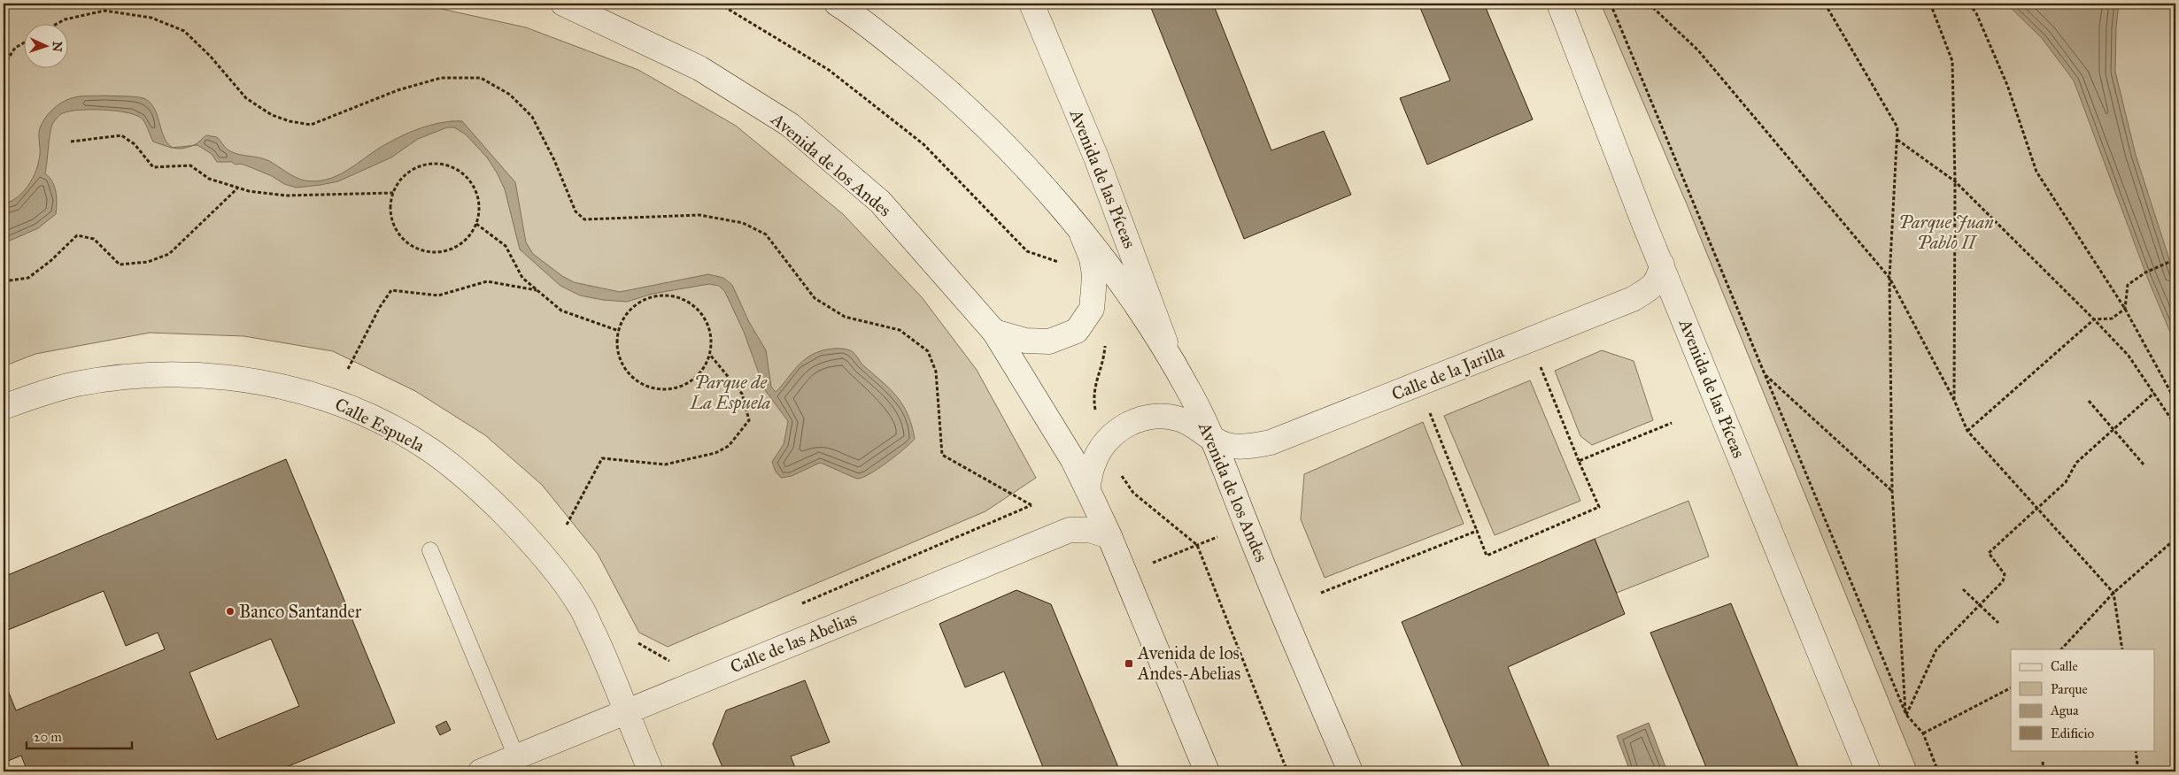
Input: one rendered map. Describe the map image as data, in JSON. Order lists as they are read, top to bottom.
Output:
{
  "streets": {
    "street": [
      "Avenida de los Andes",
      "Avenida de las Píceas",
      "Calle de la Jarilla",
      "Calle Espuela",
      "Calle de las Abelias"
    ]
  },
  "crossings": [
    ["Avenida de los Andes", "Avenida de las Píceas"],
    ["Avenida de los Andes", "Calle de la Jarilla"],
    ["Avenida de los Andes", "Calle de las Abelias"],
    ["Avenida de las Píceas", "Calle de la Jarilla"],
    ["Calle Espuela", "Calle de las Abelias"]
  ],
  "parks": ["Parque Juan Pablo II", "Parque de La Espuela"],
  "places": {
    "other": ["Banco Santander"],
    "transit": ["Avenida de los Andes-Abelias"]
  },
  "legend": [
    "Calle",
    "Parque",
    "Agua",
    "Edificio"
  ],
  "scale_bar": "20 m",
  "north": "right"
}
